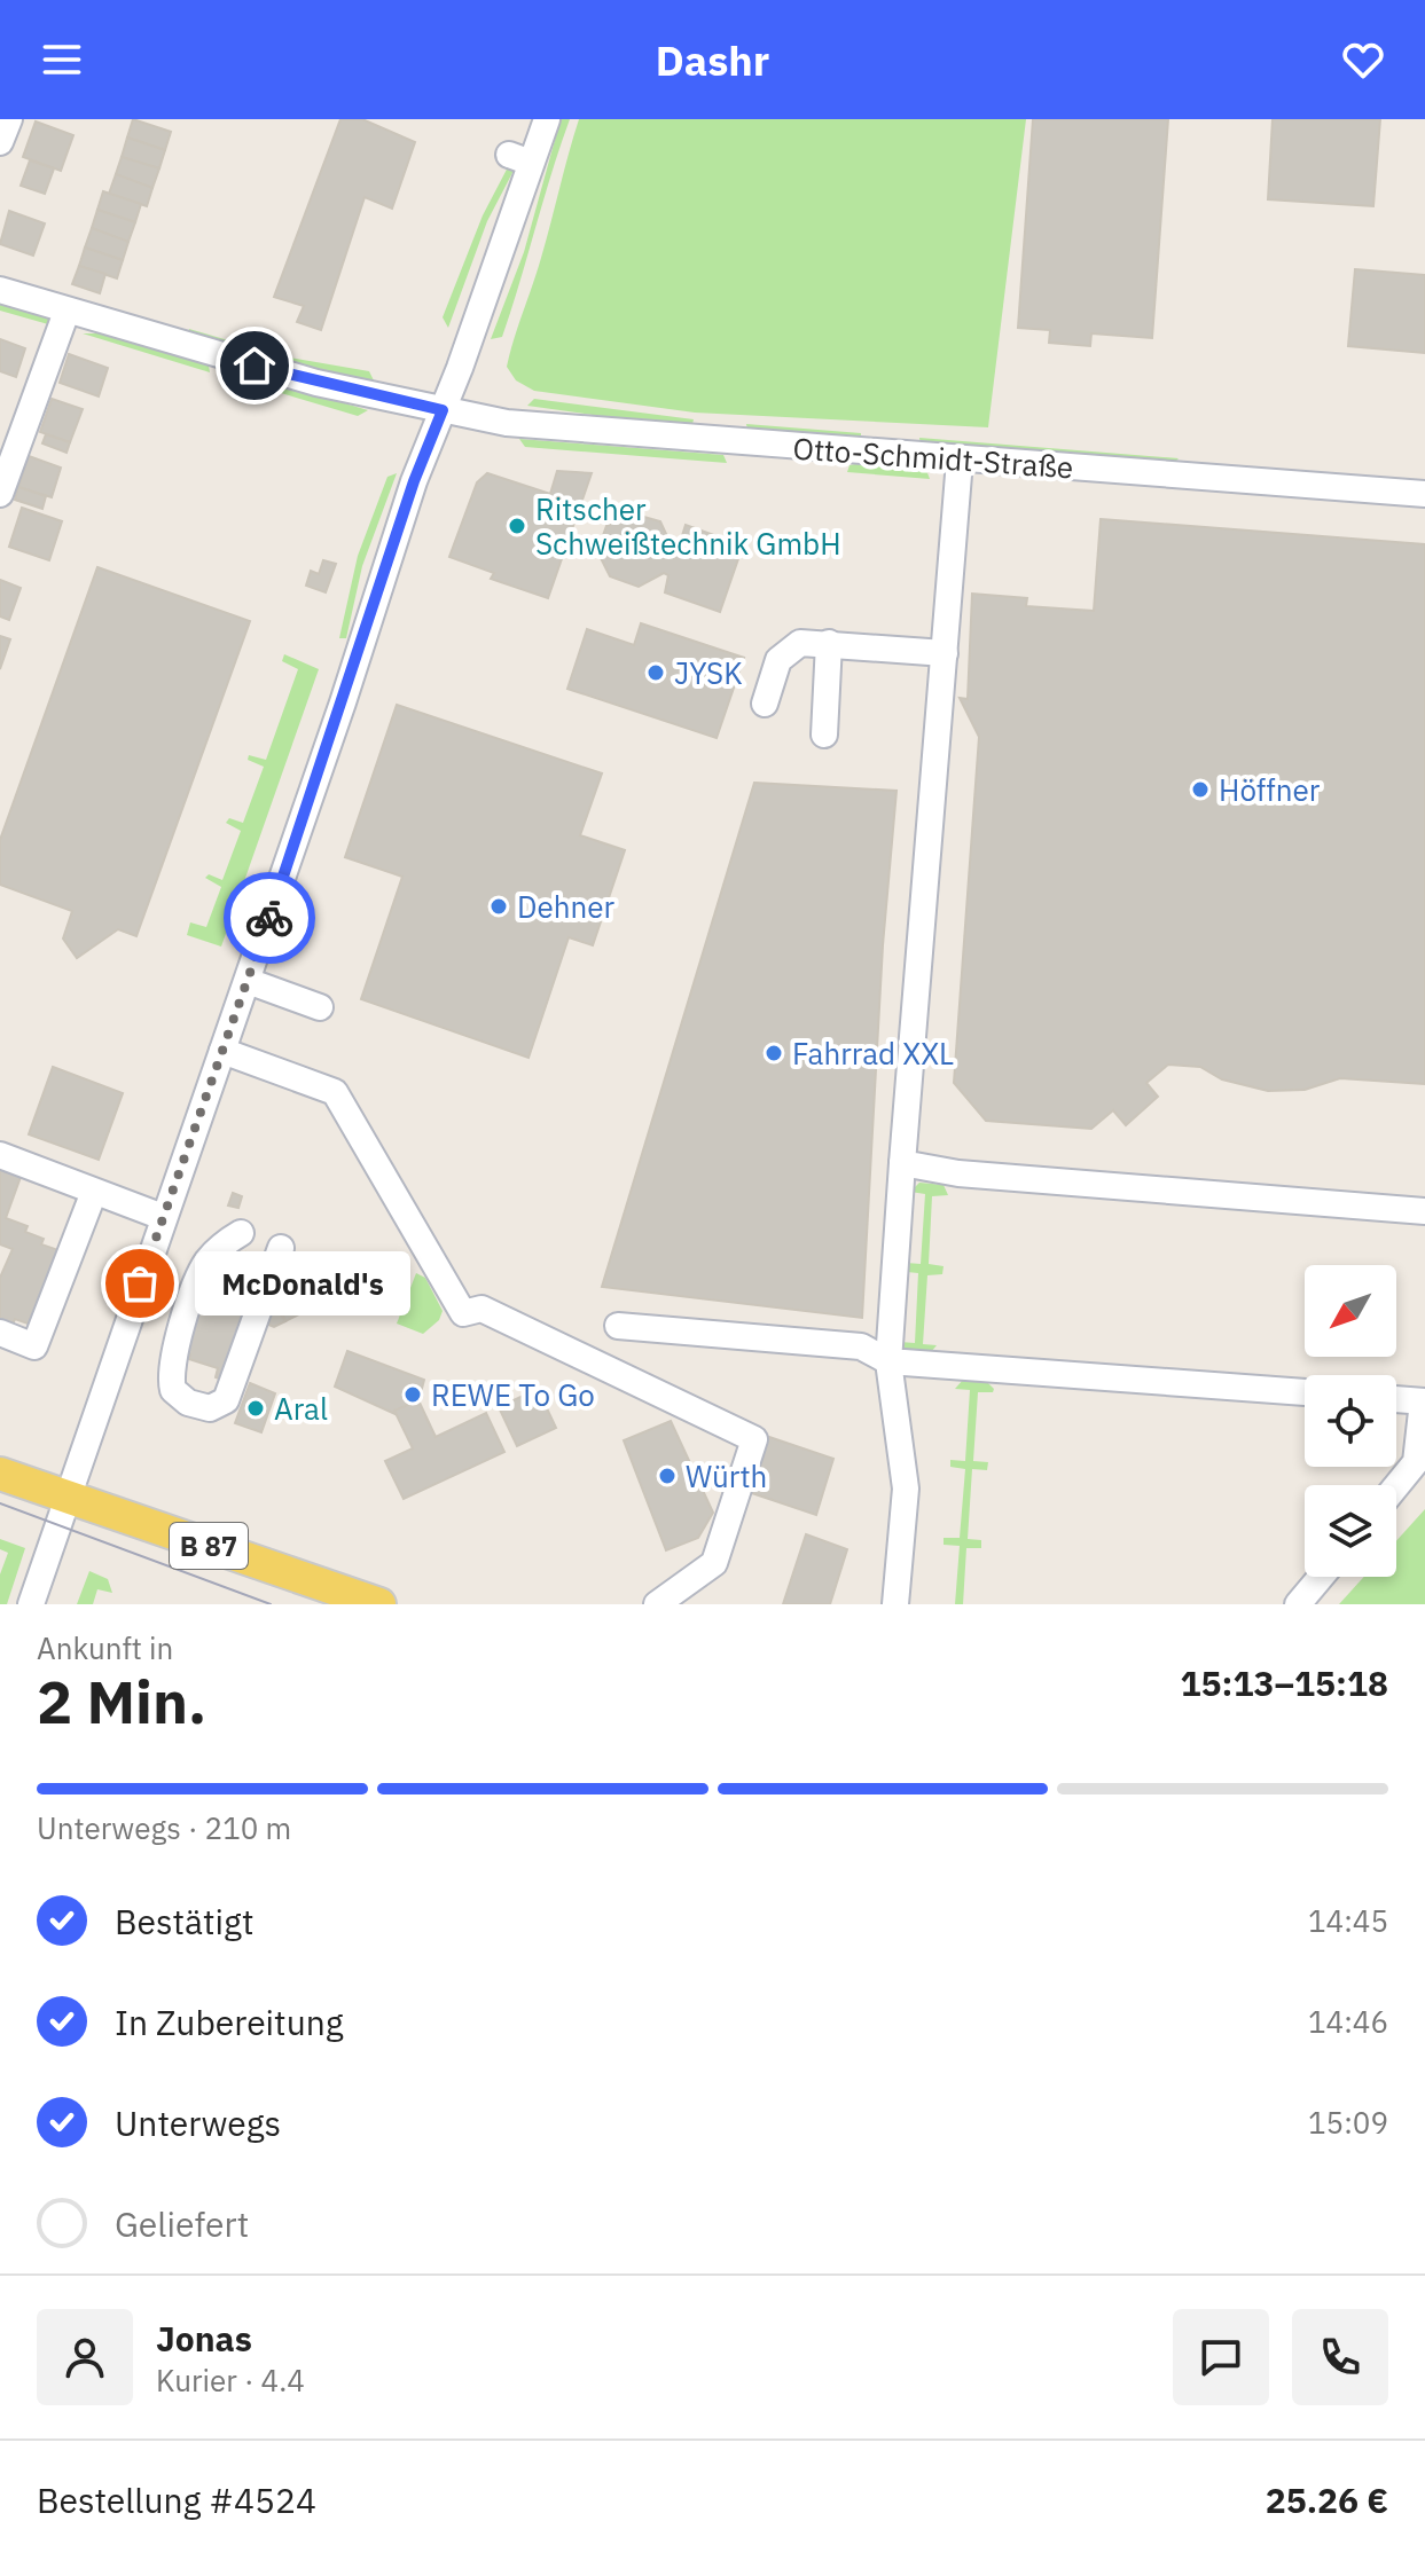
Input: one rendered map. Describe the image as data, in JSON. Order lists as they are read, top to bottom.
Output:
{
  "streets": {
    "main road": ["B 87"],
    "street": ["Otto-Schmidt-Straße"]
  },
  "places": [
    "Ritscher Schweißtechnik GmbH",
    "JYSK",
    "Höffner",
    "Dehner",
    "Fahrrad XXL",
    "McDonald's",
    "REWE To Go",
    "Aral",
    "Würth"
  ],
  "north": "bottom left",
  "page": {
    "header": "Dashr",
    "bubble": "McDonald's",
    "heading": ["2 Min.", "Ankunft in", "15:13–15:18"],
    "panel": [
      "Jonas",
      "Kurier · 4.4",
      "Bestellung #4524",
      "25.26 €"
    ],
    "bar": "Unterwegs · 210 m",
    "list": [
      ["Bestätigt", "14:45"],
      ["In Zubereitung", "14:46"],
      ["Unterwegs", "15:09"],
      "Geliefert"
    ]
  }
}
